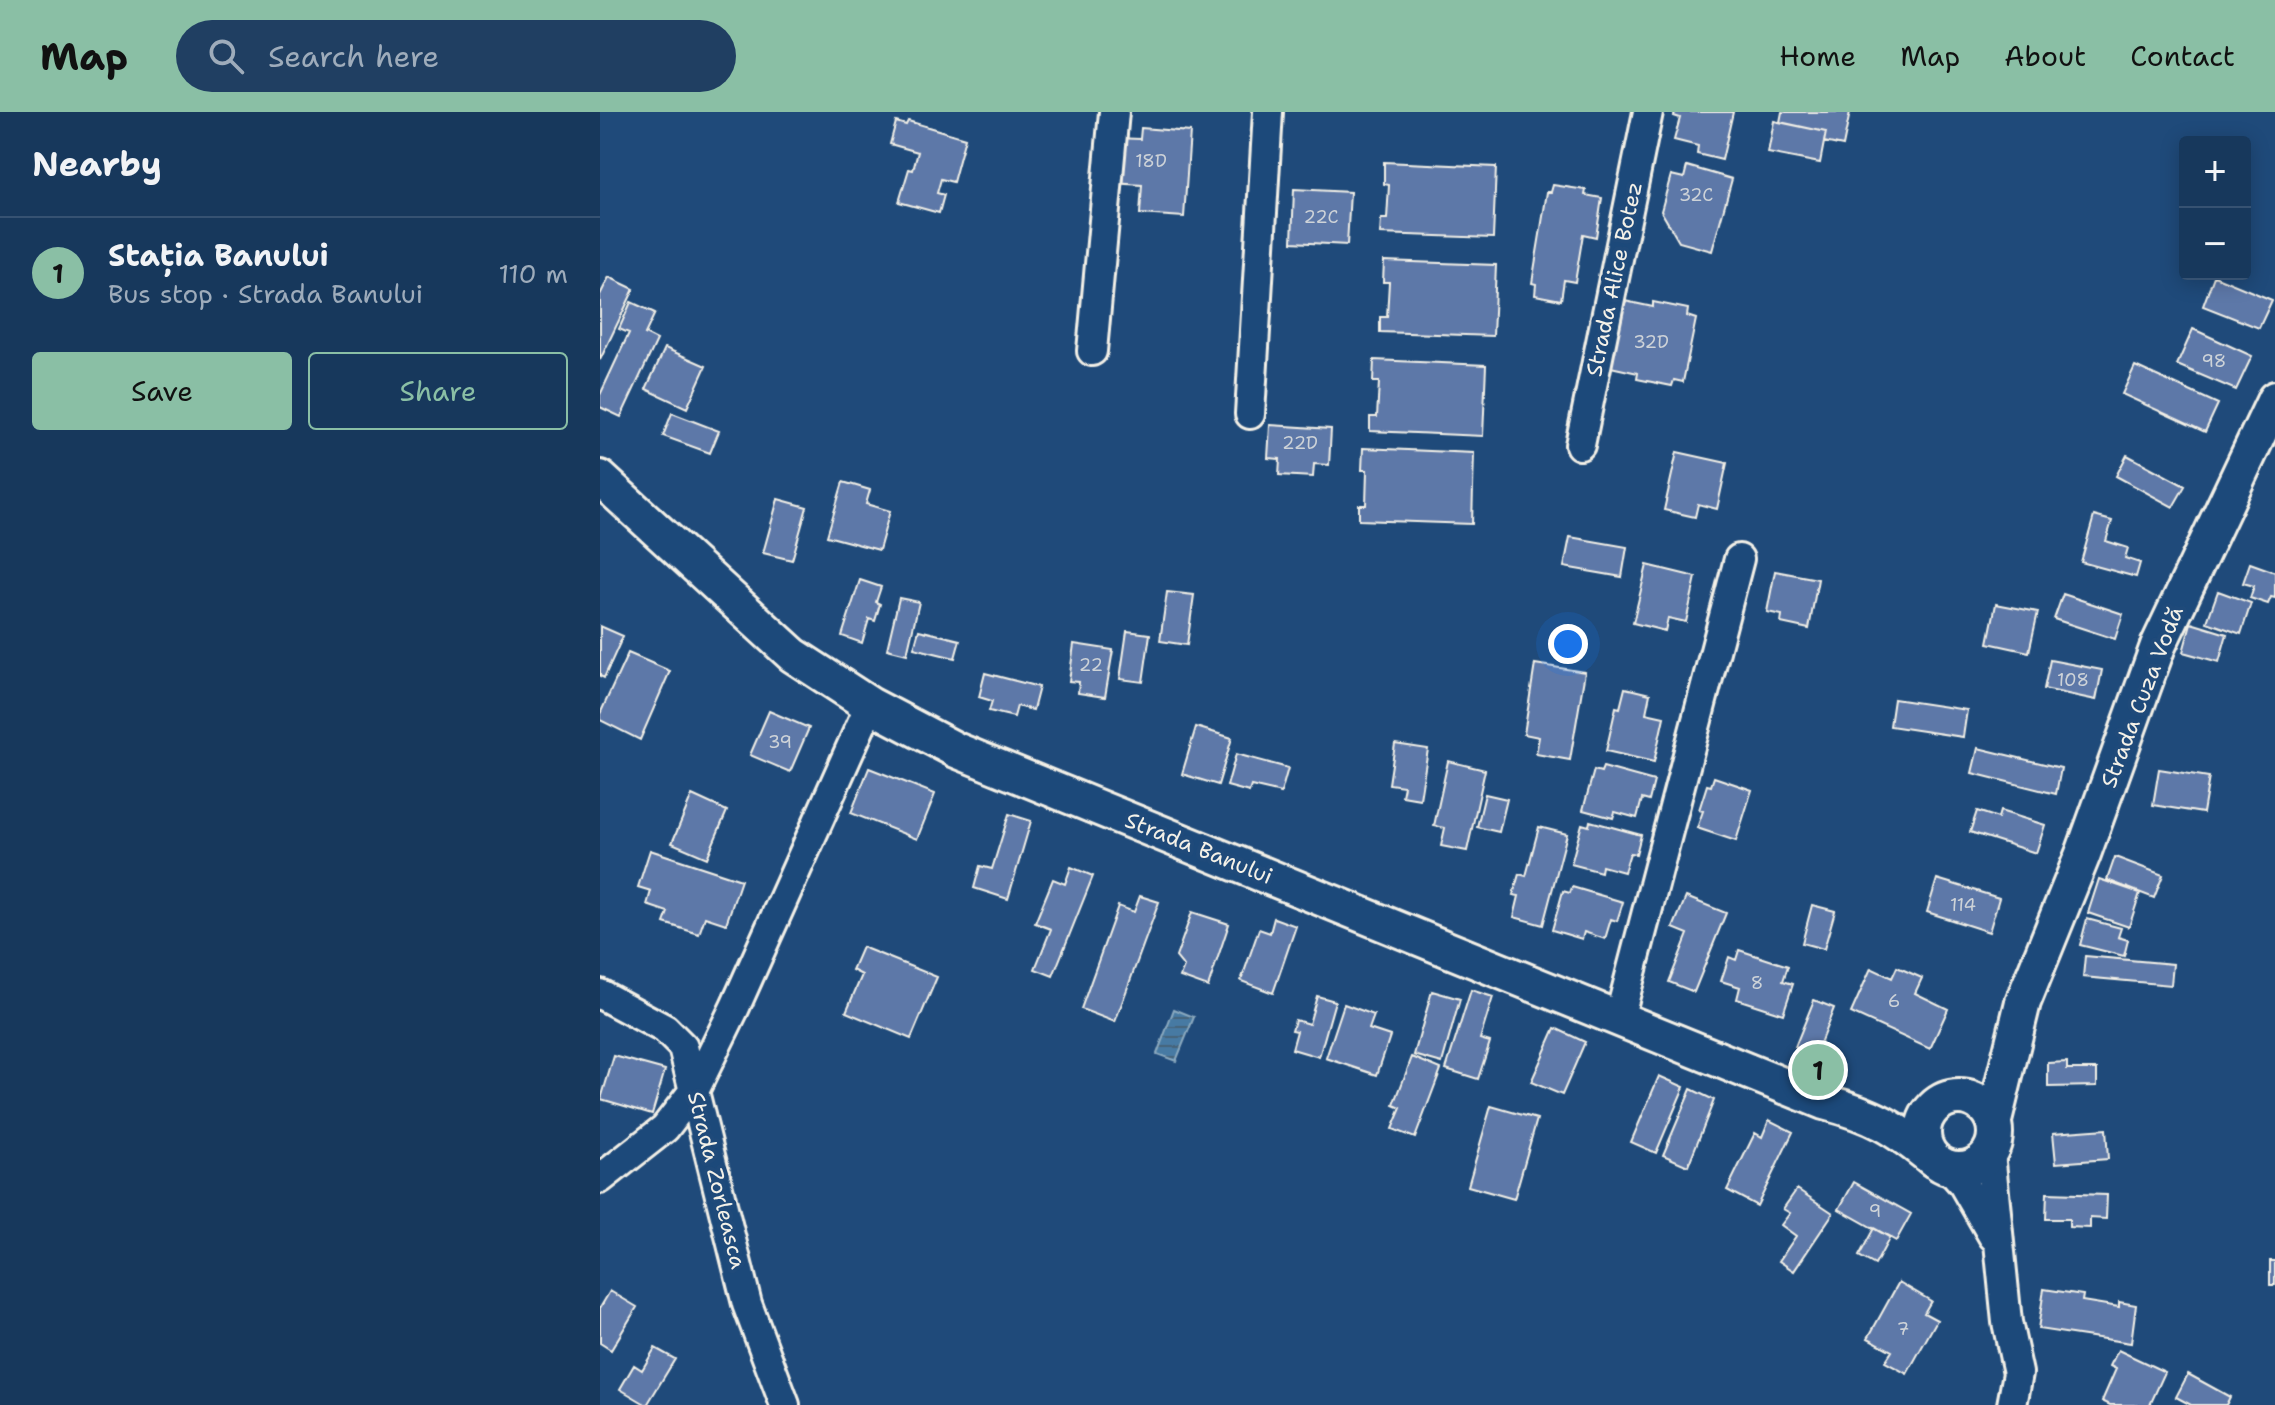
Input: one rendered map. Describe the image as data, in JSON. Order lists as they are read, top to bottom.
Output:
{
  "streets": {
    "street": [
      "Strada Alice Botez",
      "Strada Cuza Vodă",
      "Strada Banului",
      "Strada Zorleasca"
    ]
  },
  "crossings": [
    ["Strada Cuza Vodă", "Strada Banului"]
  ],
  "house_numbers": [
    "18D",
    "32C",
    "22C",
    "32D",
    "98",
    "22D",
    "22",
    "108",
    "39",
    "114",
    "8",
    "6",
    "9",
    "7"
  ],
  "page": {
    "header": "Map",
    "search": "Search here",
    "nav": [
      "Home",
      "Map",
      "About",
      "Contact"
    ],
    "heading": "Nearby",
    "map_buttons": ["+", "−"],
    "list": [
      {
        "mark": "1",
        "name": "Stația Banului",
        "note": "Bus stop · Strada Banului",
        "value": "110 m"
      }
    ],
    "buttons": ["Save", "Share"],
    "pins": "1"
  }
}
